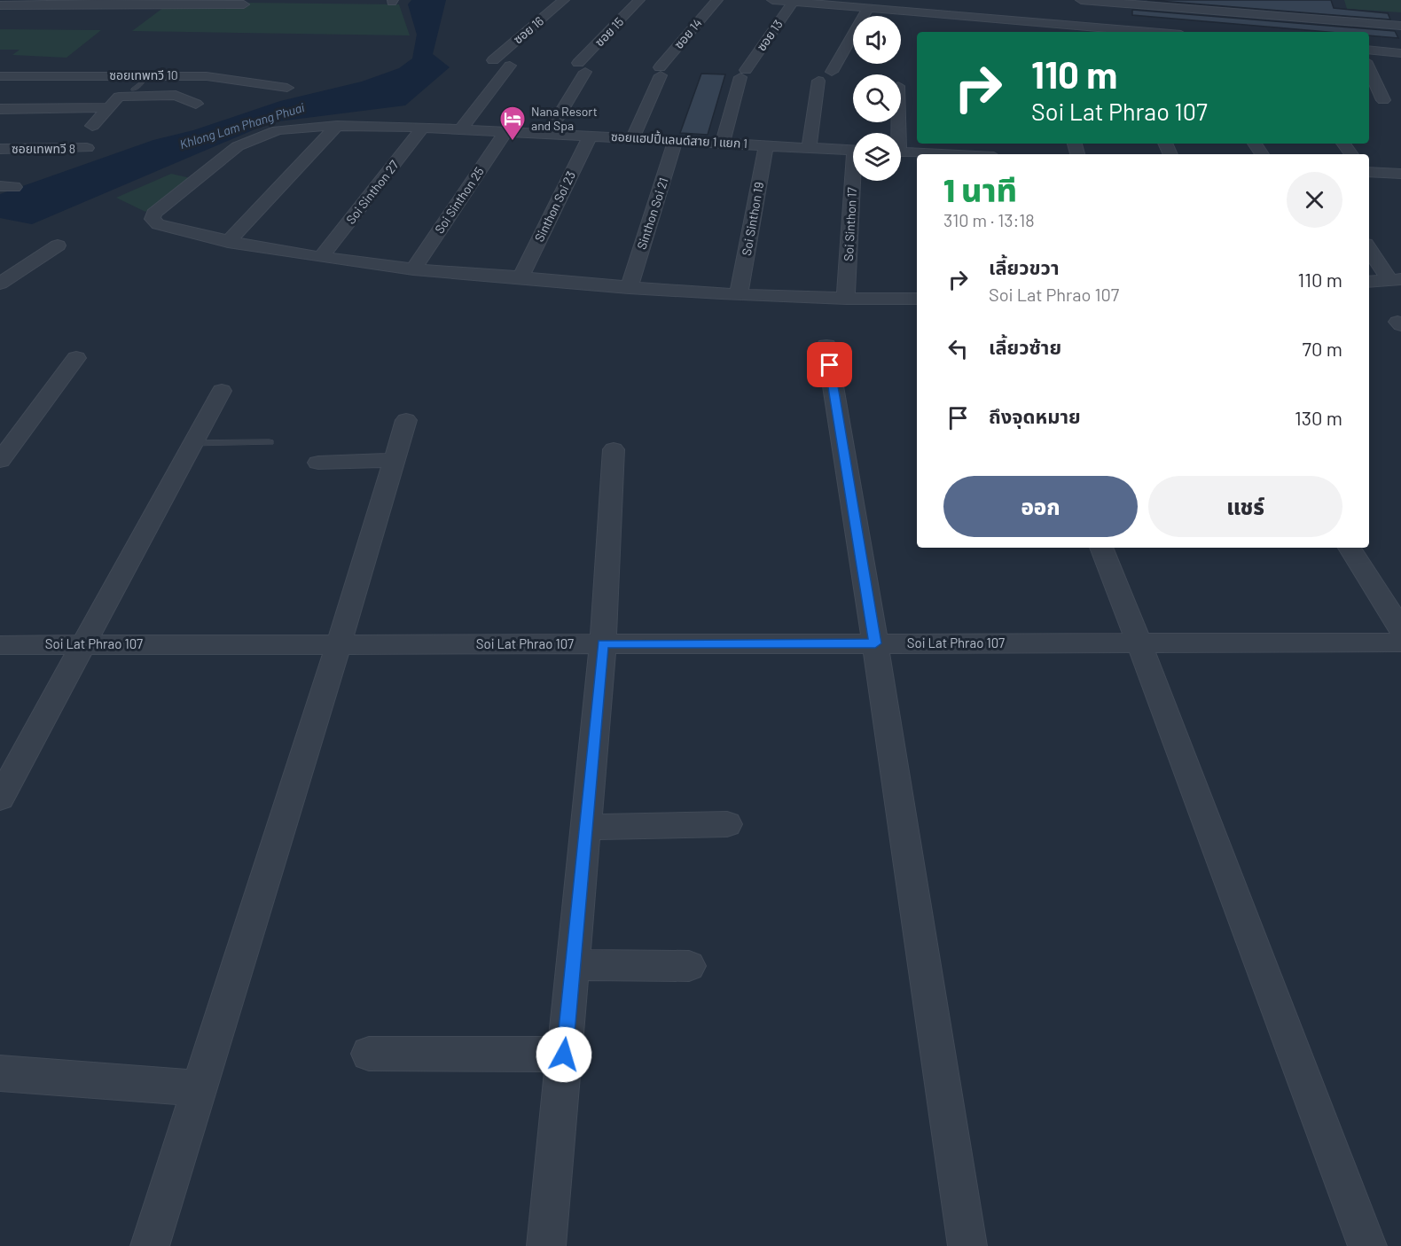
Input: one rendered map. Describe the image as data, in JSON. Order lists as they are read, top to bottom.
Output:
{
  "streets": {
    "street": [
      "ซอย 16",
      "ซอย 15",
      "ซอย 14",
      "ซอย 13",
      "ซอยเทพทวี 10",
      "ซอยแฮปปี้แลนด์สาย 1 แยก 1",
      "ซอยเทพทวี 8",
      "Soi Sinthon 27",
      "Soi Sinthon 25",
      "Sinthon Soi 23",
      "Sinthon Soi 21",
      "Soi Sinthon 19",
      "Soi Sinthon 17",
      "Soi Lat Phrao 107"
    ]
  },
  "crossings": [
    ["ซอย 15", "ซอยแฮปปี้แลนด์สาย 1 แยก 1"],
    ["ซอย 14", "ซอยแฮปปี้แลนด์สาย 1 แยก 1"],
    ["ซอย 13", "ซอยแฮปปี้แลนด์สาย 1 แยก 1"],
    ["ซอยแฮปปี้แลนด์สาย 1 แยก 1", "Soi Sinthon 27"],
    ["ซอยแฮปปี้แลนด์สาย 1 แยก 1", "Soi Sinthon 25"],
    ["ซอยแฮปปี้แลนด์สาย 1 แยก 1", "Sinthon Soi 23"],
    ["ซอยแฮปปี้แลนด์สาย 1 แยก 1", "Sinthon Soi 21"],
    ["ซอยแฮปปี้แลนด์สาย 1 แยก 1", "Soi Sinthon 19"]
  ],
  "water": ["Khlong Lam Phang Phuai"],
  "places": {
    "hotel": ["Nana Resort and Spa"]
  },
  "page": {
    "turn": ["110 m", "Soi Lat Phrao 107"],
    "heading": ["1 นาที", "310 m · 13:18"],
    "list": [
      {
        "name": "เลี้ยวขวา",
        "note": "Soi Lat Phrao 107",
        "value": "110 m"
      },
      {
        "name": "เลี้ยวซ้าย",
        "value": "70 m"
      },
      {
        "name": "ถึงจุดหมาย",
        "value": "130 m"
      }
    ],
    "buttons": ["ออก", "แชร์"]
  }
}
